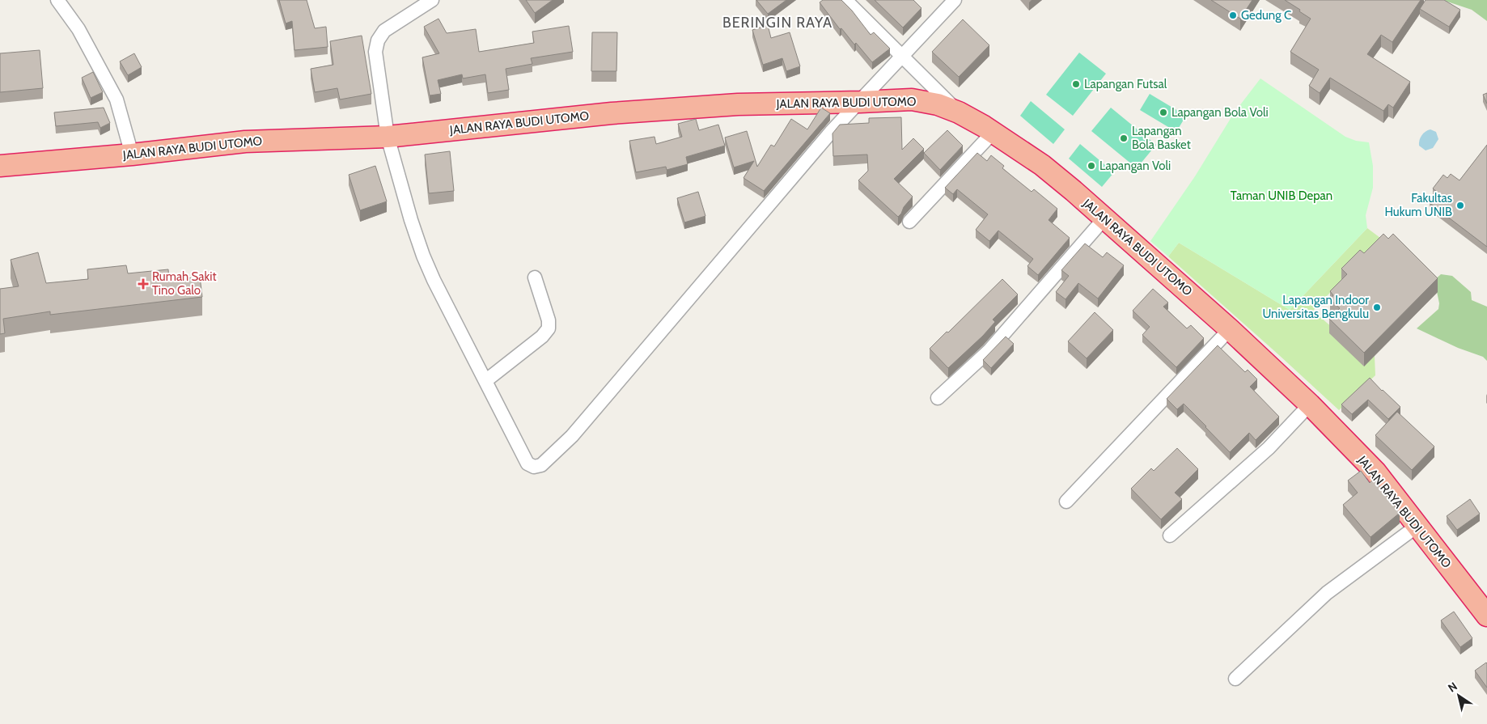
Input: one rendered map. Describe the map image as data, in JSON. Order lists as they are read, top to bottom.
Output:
{
  "streets": {
    "highway": ["JALAN RAYA BUDI UTOMO"]
  },
  "districts": ["BERINGIN RAYA"],
  "parks": ["Taman UNIB Depan"],
  "places": {
    "other": [
      "Gedung C",
      "Lapangan Futsal",
      "Lapangan Bola Voli",
      "Lapangan Bola Basket",
      "Lapangan Voli",
      "Fakultas Hukum UNIB",
      "Lapangan Indoor Universitas Bengkulu"
    ],
    "health": ["Rumah Sakit Tino Galo"]
  },
  "north": "top left"
}
